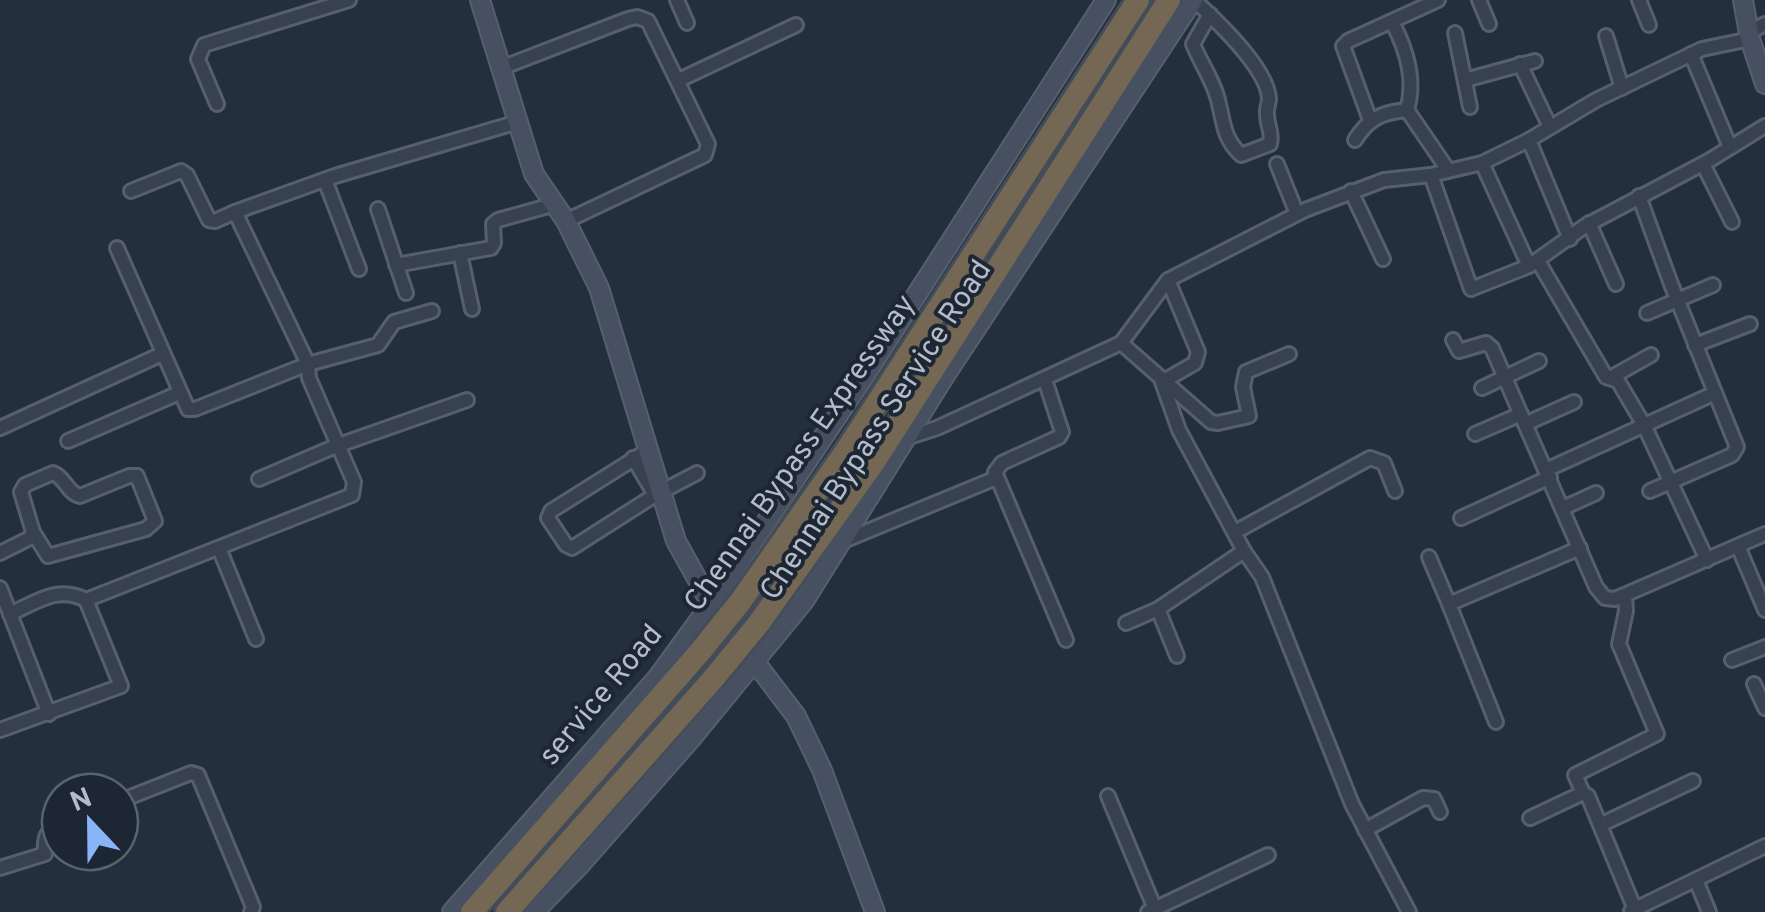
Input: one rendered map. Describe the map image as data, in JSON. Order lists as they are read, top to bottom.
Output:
{
  "streets": {
    "highway": ["Chennai Bypass Expressway"],
    "street": ["Chennai Bypass Service Road", "service Road"]
  },
  "north": "top"
}
